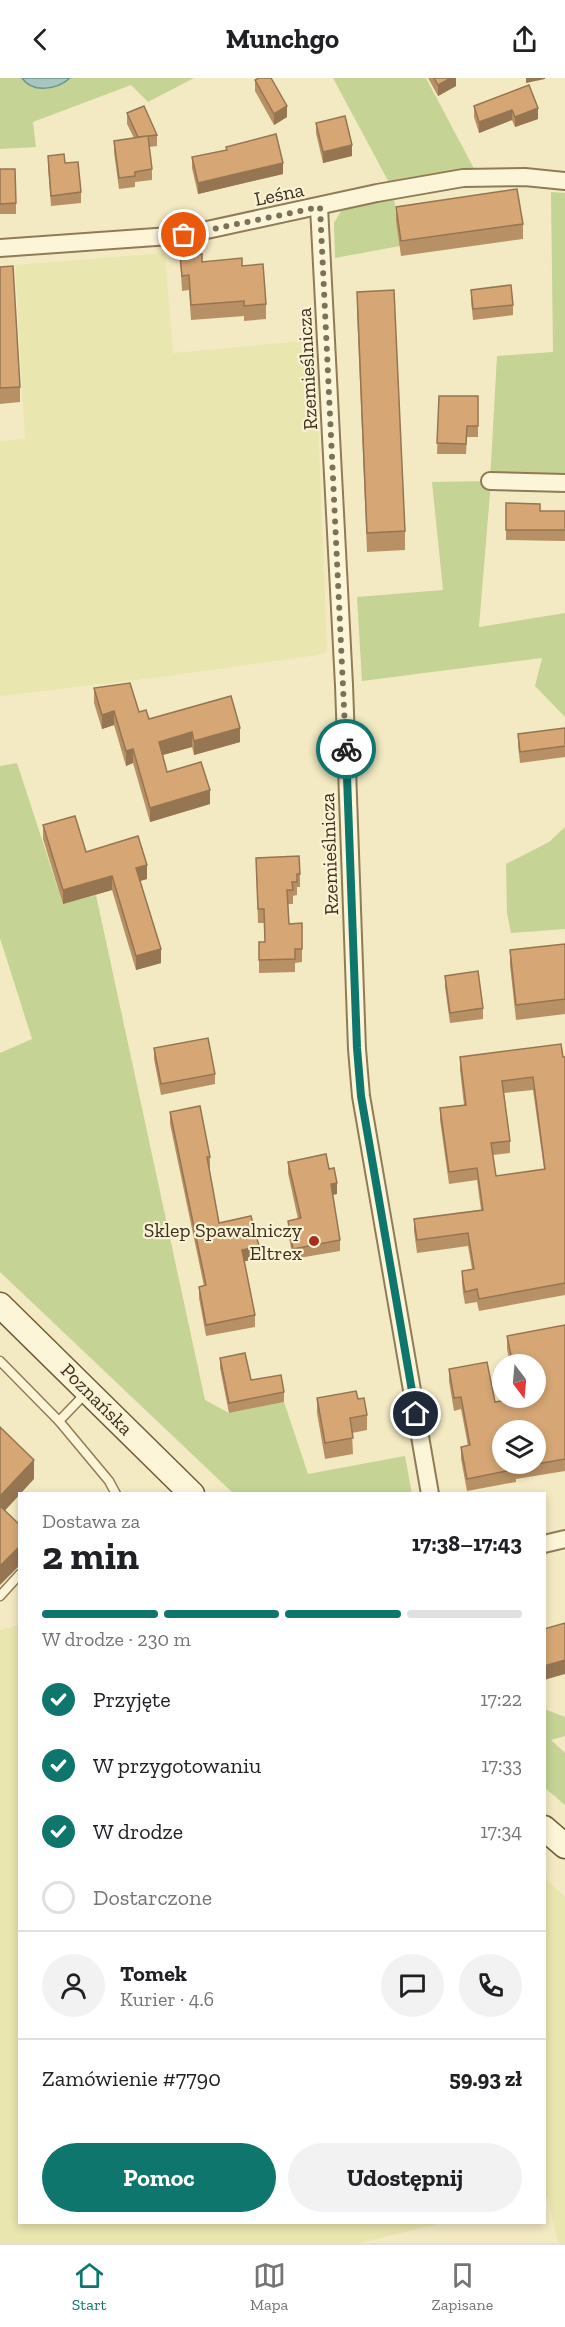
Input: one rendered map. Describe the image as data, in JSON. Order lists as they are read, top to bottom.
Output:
{
  "streets": {
    "main road": ["Poznańska"],
    "street": ["Leśna", "Rzemieślnicza"]
  },
  "crossings": [
    ["Leśna", "Rzemieślnicza"]
  ],
  "places": ["Sklep Spawalniczy Eltrex"],
  "north": "bottom",
  "page": {
    "header": "Munchgo",
    "heading": ["2 min", "Dostawa za", "17:38–17:43"],
    "panel": [
      "Tomek",
      "Kurier · 4.6",
      "Zamówienie #7790",
      "59.93 zł"
    ],
    "bar": "W drodze · 230 m",
    "list": [
      ["Przyjęte", "17:22"],
      ["W przygotowaniu", "17:33"],
      ["W drodze", "17:34"],
      "Dostarczone"
    ],
    "buttons": ["Pomoc", "Udostępnij"],
    "tabs": ["Start", "Mapa", "Zapisane"]
  }
}
